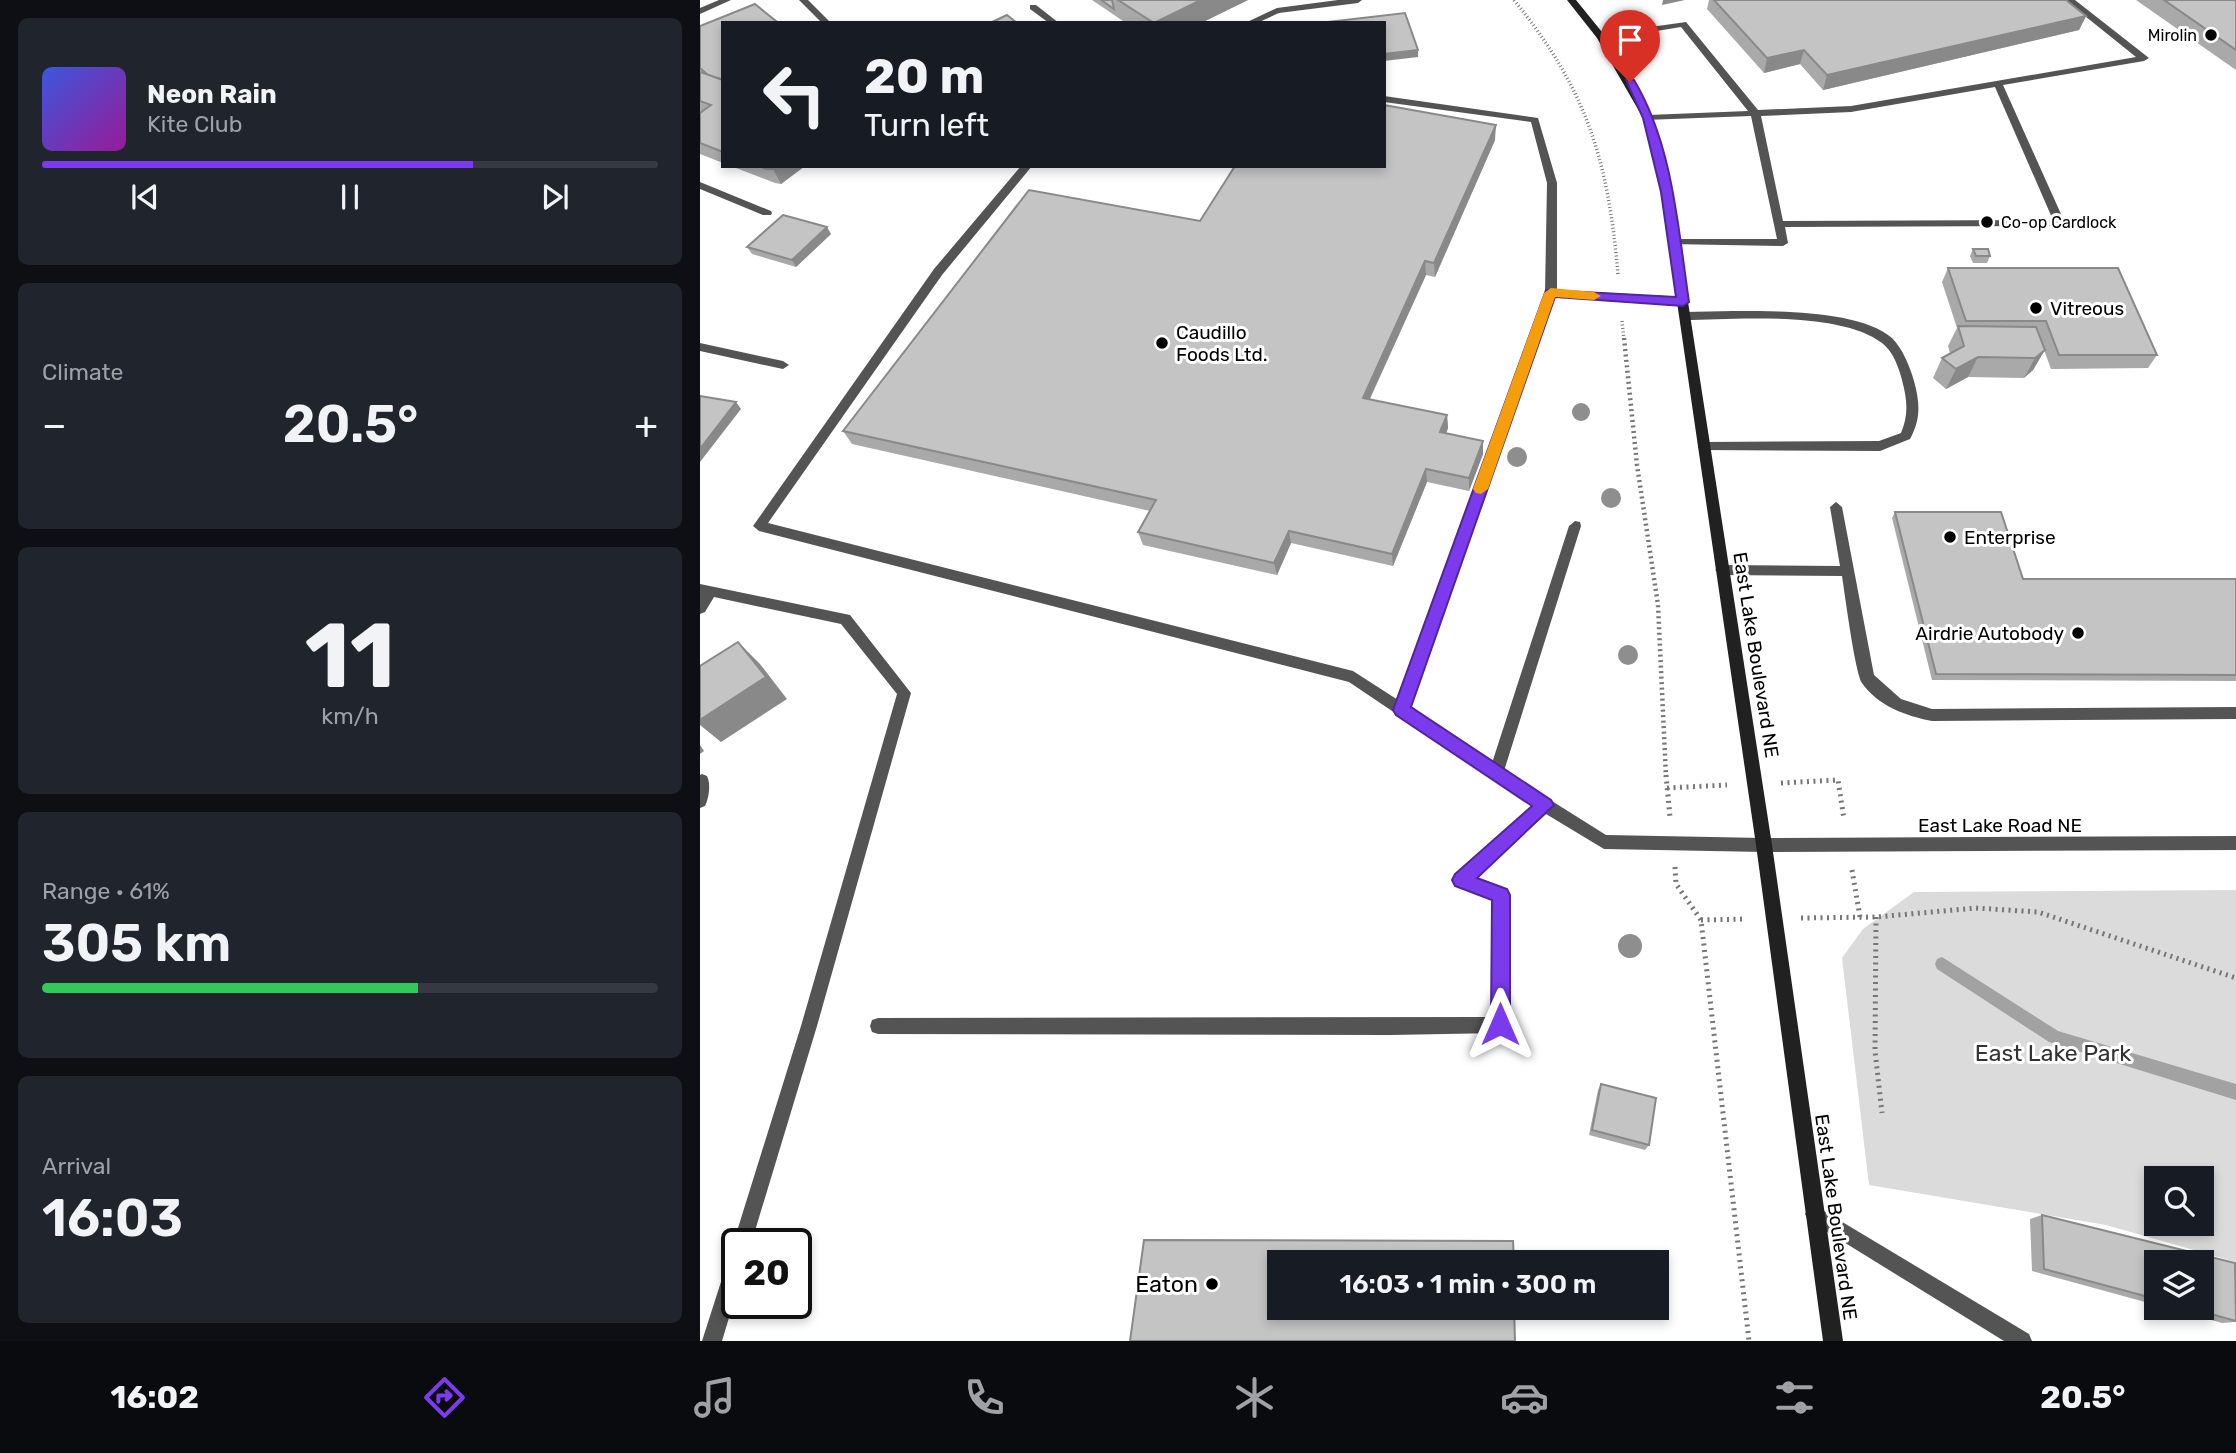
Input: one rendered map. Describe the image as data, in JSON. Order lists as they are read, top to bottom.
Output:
{
  "streets": {
    "main road": ["East Lake Boulevard NE"],
    "street": ["East Lake Road NE"]
  },
  "crossings": [
    ["East Lake Boulevard NE", "East Lake Road NE"]
  ],
  "parks": ["East Lake Park"],
  "places": [
    "Mirolin",
    "Co-op Cardlock",
    "Vitreous",
    "Caudillo Foods Ltd.",
    "Enterprise",
    "Airdrie Autobody",
    "Eaton"
  ],
  "page": {
    "turn": ["20 m", "Turn left"],
    "song": ["Neon Rain", "Kite Club"],
    "tile": [
      "Climate",
      ["11", "km/h"],
      ["Range · 61%", "305 km"],
      ["Arrival", "16:03"]
    ],
    "heat": ["−", "20.5°", "+"],
    "limit": "20",
    "trip": "16:03 · 1 min · 300 m",
    "tabs": ["16:02", "20.5°"]
  }
}
